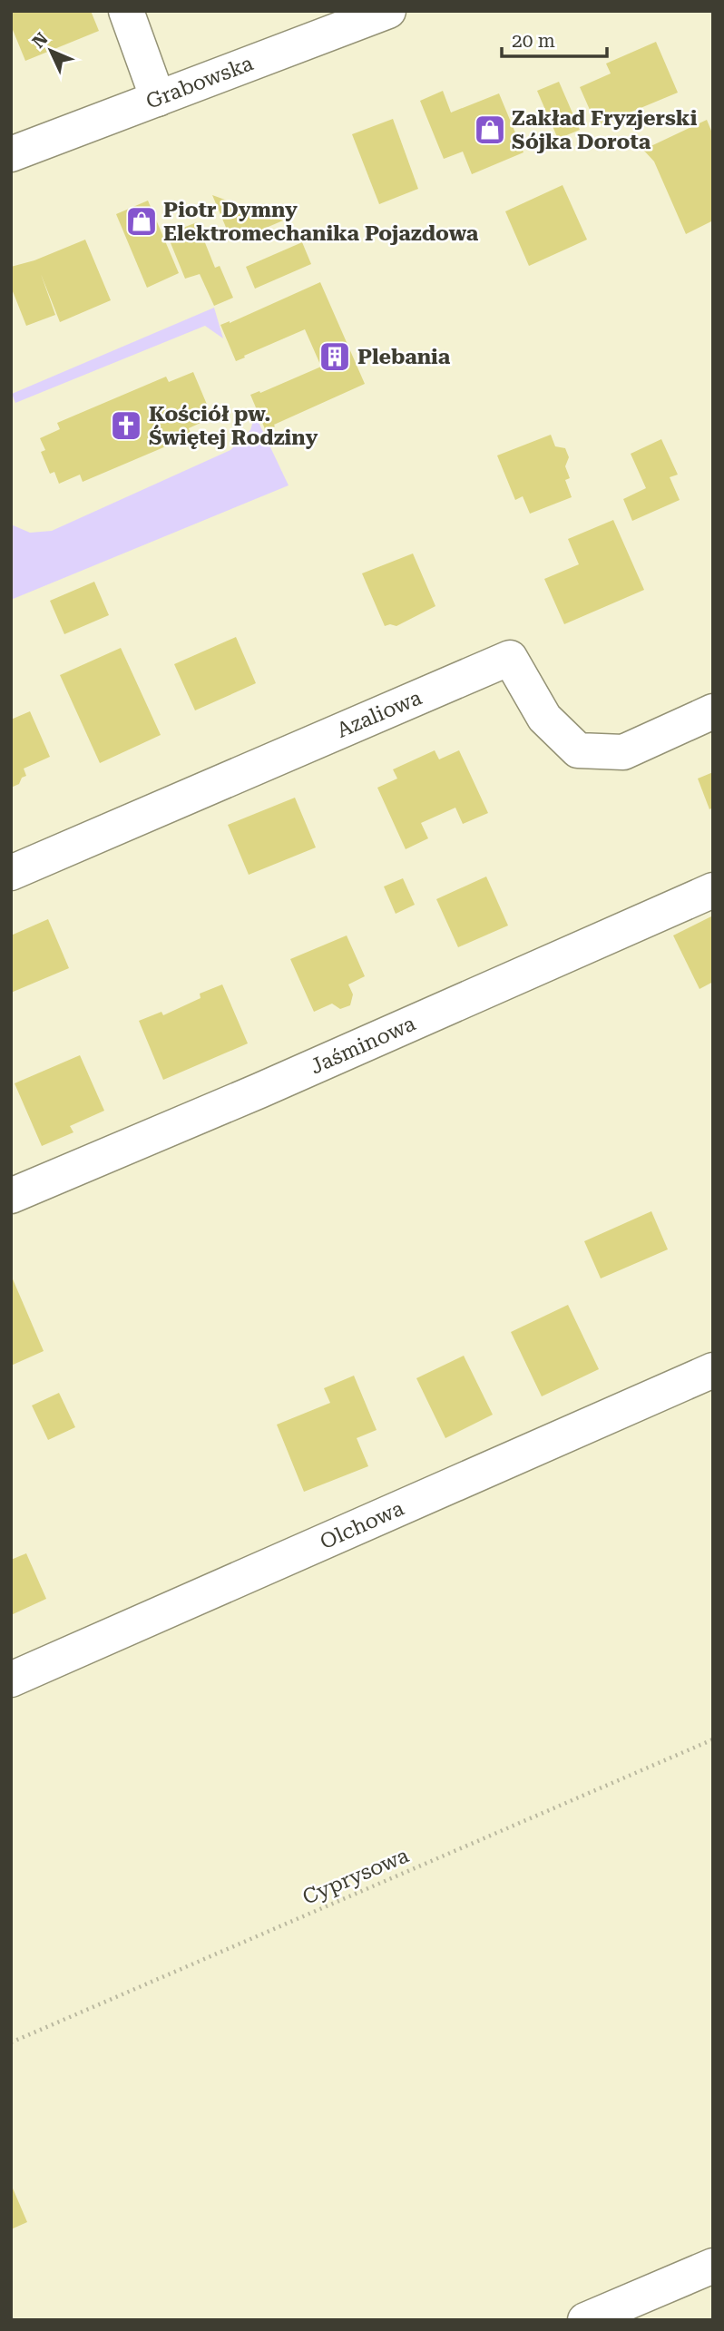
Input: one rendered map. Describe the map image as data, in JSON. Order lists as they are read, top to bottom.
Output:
{
  "streets": {
    "street": [
      "Grabowska",
      "Azaliowa",
      "Jaśminowa",
      "Olchowa"
    ],
    "path": ["Cyprysowa"]
  },
  "places": {
    "shop": ["Zakład Fryzjerski Sójka Dorota", "Piotr Dymny Elektromechanika Pojazdowa"],
    "building": ["Plebania"],
    "church": ["Kościół pw. Świętej Rodziny"]
  },
  "scale_bar": "20 m",
  "north": "top left"
}
